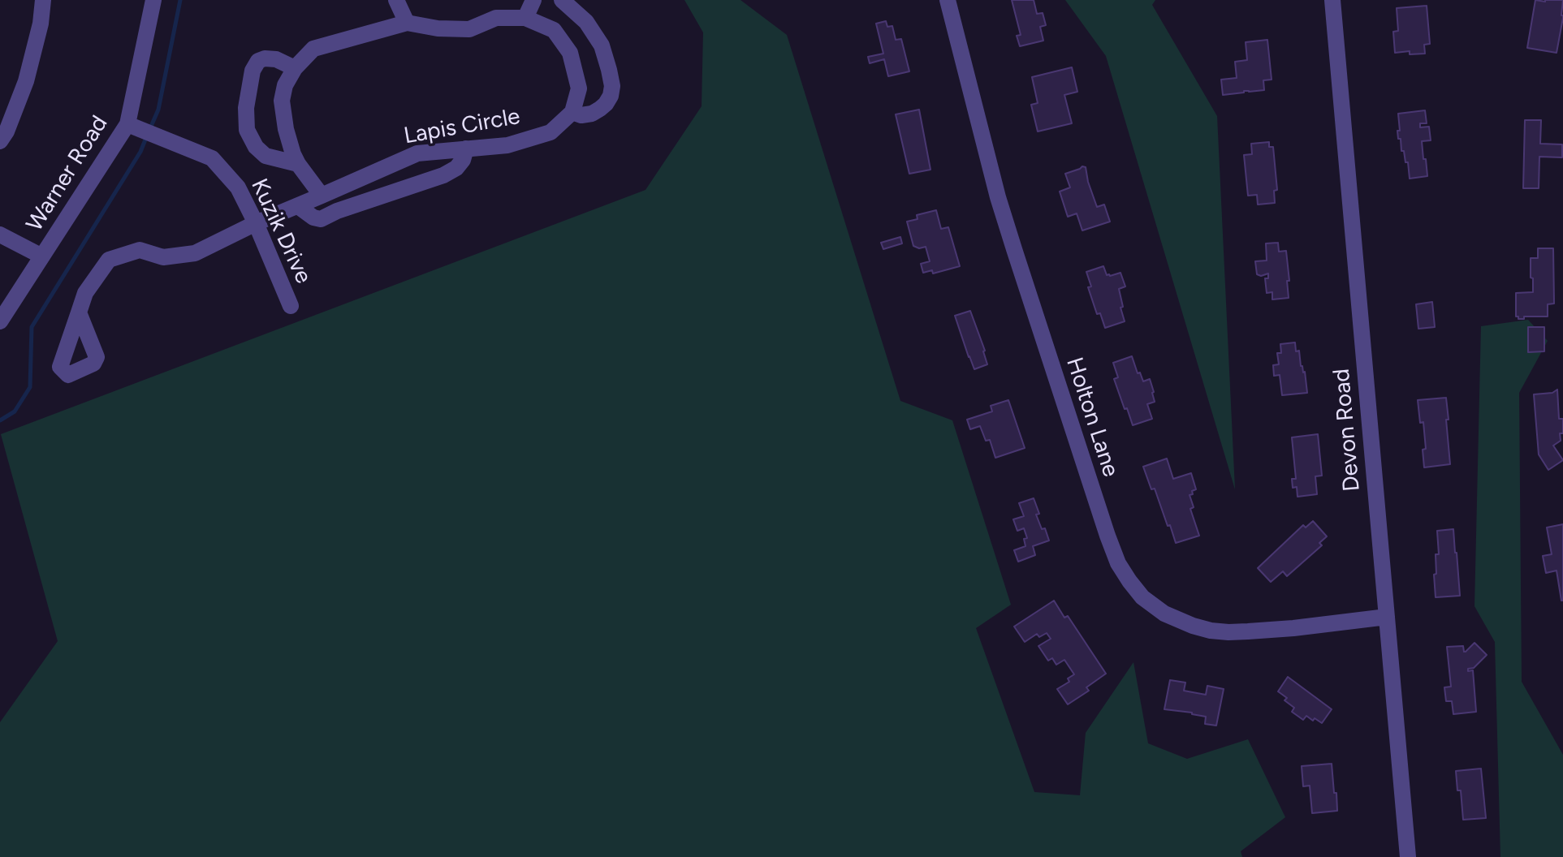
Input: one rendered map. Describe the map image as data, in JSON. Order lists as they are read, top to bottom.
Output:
{
  "streets": {
    "street": [
      "Lapis Circle",
      "Warner Road",
      "Kuzik Drive",
      "Holton Lane",
      "Devon Road"
    ]
  },
  "crossings": [
    ["Lapis Circle", "Kuzik Drive"],
    ["Warner Road", "Kuzik Drive"],
    ["Holton Lane", "Devon Road"]
  ]
}
